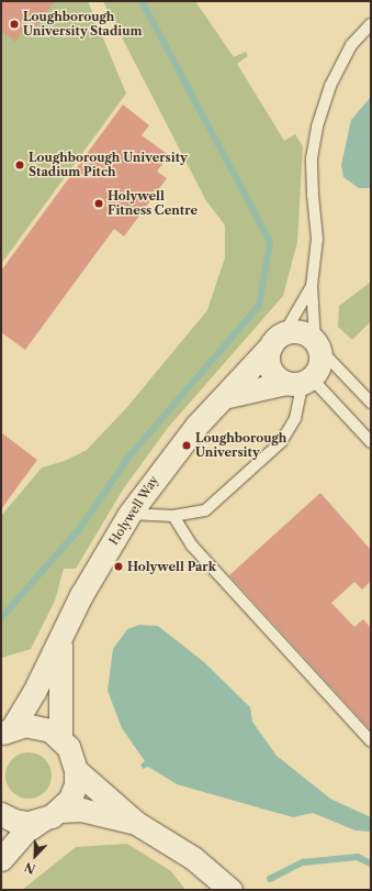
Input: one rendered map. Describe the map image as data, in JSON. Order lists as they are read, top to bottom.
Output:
{
  "streets": {
    "street": ["Holywell Way"]
  },
  "places": [
    "Loughborough University Stadium",
    "Loughborough University Stadium Pitch",
    "Holywell Fitness Centre",
    "Loughborough University",
    "Holywell Park"
  ],
  "north": "bottom left"
}
